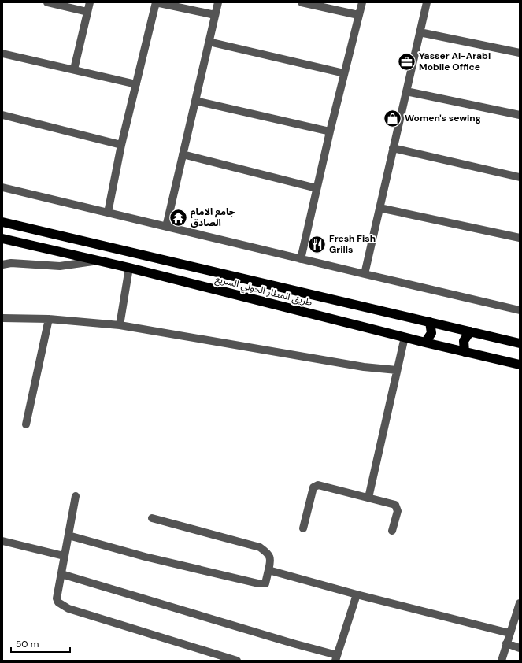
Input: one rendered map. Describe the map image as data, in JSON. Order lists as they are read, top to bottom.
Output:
{
  "streets": {
    "highway": ["طريق المطار الحولي السريع"]
  },
  "places": {
    "office": ["Yasser Al-Arabi Mobile Office"],
    "shop": ["Women's sewing"],
    "temple": ["جامع الامام الصادق"],
    "restaurant": ["Fresh Fish Grills"]
  },
  "scale_bar": "50 m"
}
